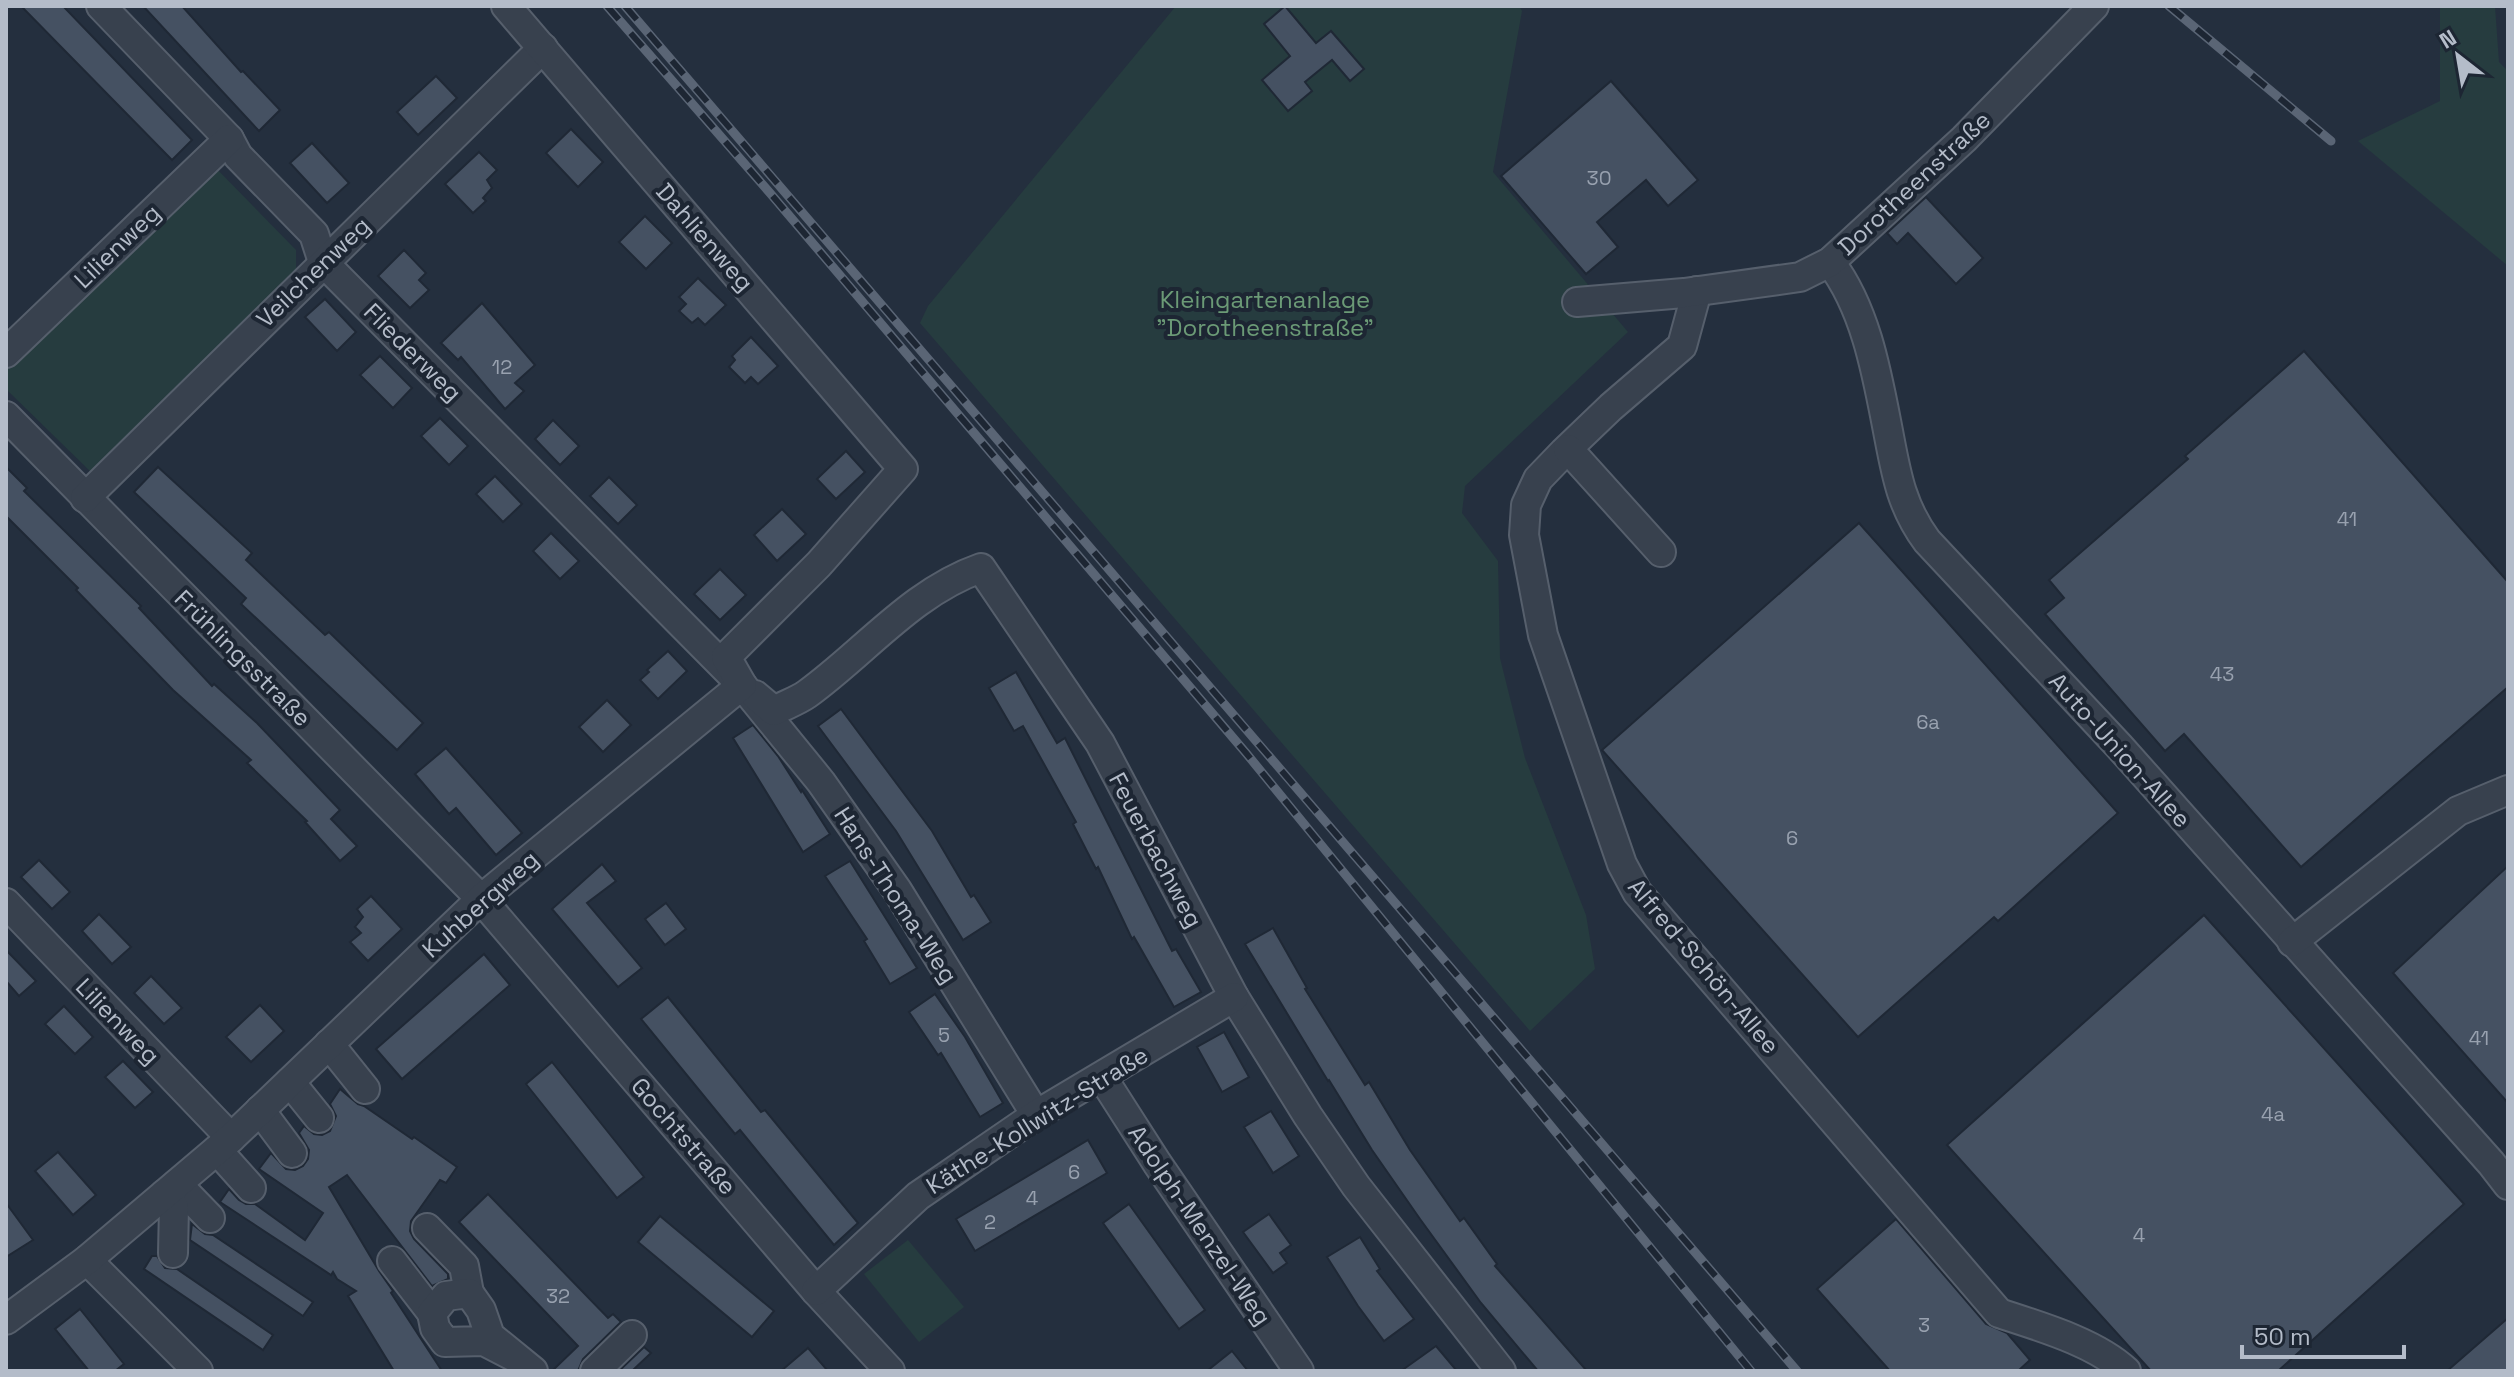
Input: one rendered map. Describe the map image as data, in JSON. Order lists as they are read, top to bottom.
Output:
{
  "streets": {
    "street": [
      "Dorotheenstraße",
      "Dahlienweg",
      "Lilienweg",
      "Veilchenweg",
      "Fliederweg",
      "Frühlingsstraße",
      "Auto-Union-Allee",
      "Feuerbachweg",
      "Hans-Thoma-Weg",
      "Kuhbergweg",
      "Alfred-Schön-Allee",
      "Käthe-Kollwitz-Straße",
      "Gochtstraße",
      "Adolph-Menzel-Weg"
    ]
  },
  "crossings": [
    ["Dorotheenstraße", "Auto-Union-Allee"],
    ["Dorotheenstraße", "Alfred-Schön-Allee"],
    ["Dahlienweg", "Veilchenweg"],
    ["Dahlienweg", "Fliederweg"],
    ["Dahlienweg", "Feuerbachweg"],
    ["Dahlienweg", "Hans-Thoma-Weg"],
    ["Dahlienweg", "Kuhbergweg"],
    ["Lilienweg", "Fliederweg"],
    ["Lilienweg", "Kuhbergweg"],
    ["Veilchenweg", "Fliederweg"],
    ["Veilchenweg", "Frühlingsstraße"],
    ["Fliederweg", "Feuerbachweg"],
    ["Fliederweg", "Hans-Thoma-Weg"],
    ["Fliederweg", "Kuhbergweg"],
    ["Frühlingsstraße", "Kuhbergweg"],
    ["Frühlingsstraße", "Gochtstraße"],
    ["Feuerbachweg", "Hans-Thoma-Weg"],
    ["Feuerbachweg", "Kuhbergweg"],
    ["Feuerbachweg", "Käthe-Kollwitz-Straße"],
    ["Hans-Thoma-Weg", "Kuhbergweg"],
    ["Hans-Thoma-Weg", "Käthe-Kollwitz-Straße"],
    ["Kuhbergweg", "Gochtstraße"],
    ["Käthe-Kollwitz-Straße", "Gochtstraße"],
    ["Käthe-Kollwitz-Straße", "Adolph-Menzel-Weg"]
  ],
  "parks": ["Kleingartenanlage \"Dorotheenstraße\""],
  "house_numbers": [
    "30",
    "12",
    "41",
    "43",
    "6a",
    "6",
    "5",
    "41",
    "4a",
    "6",
    "4",
    "2",
    "4",
    "32",
    "3"
  ],
  "scale_bar": "50 m",
  "north": "top left"
}
